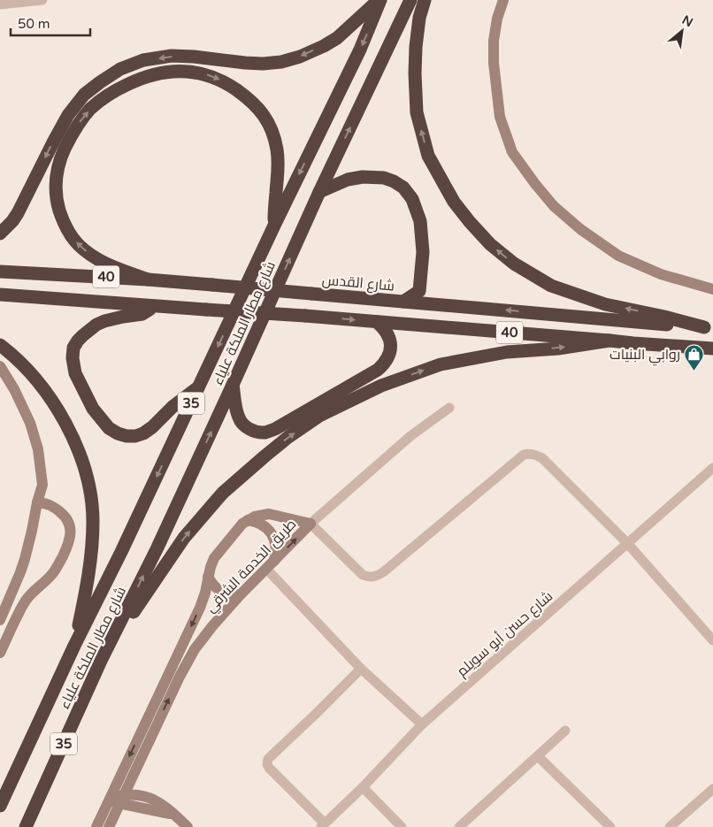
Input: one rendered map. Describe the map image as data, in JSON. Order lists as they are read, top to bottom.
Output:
{
  "streets": {
    "highway": [
      "40",
      "شارع القدس",
      "شارع مطار الملكة علياء",
      "35"
    ],
    "street": ["طريق الخدمة الشرقي", "شارع حسن أبو سويلم"]
  },
  "places": {
    "shop": ["روابي البنيات"]
  },
  "scale_bar": "50 m",
  "north": "top right"
}
